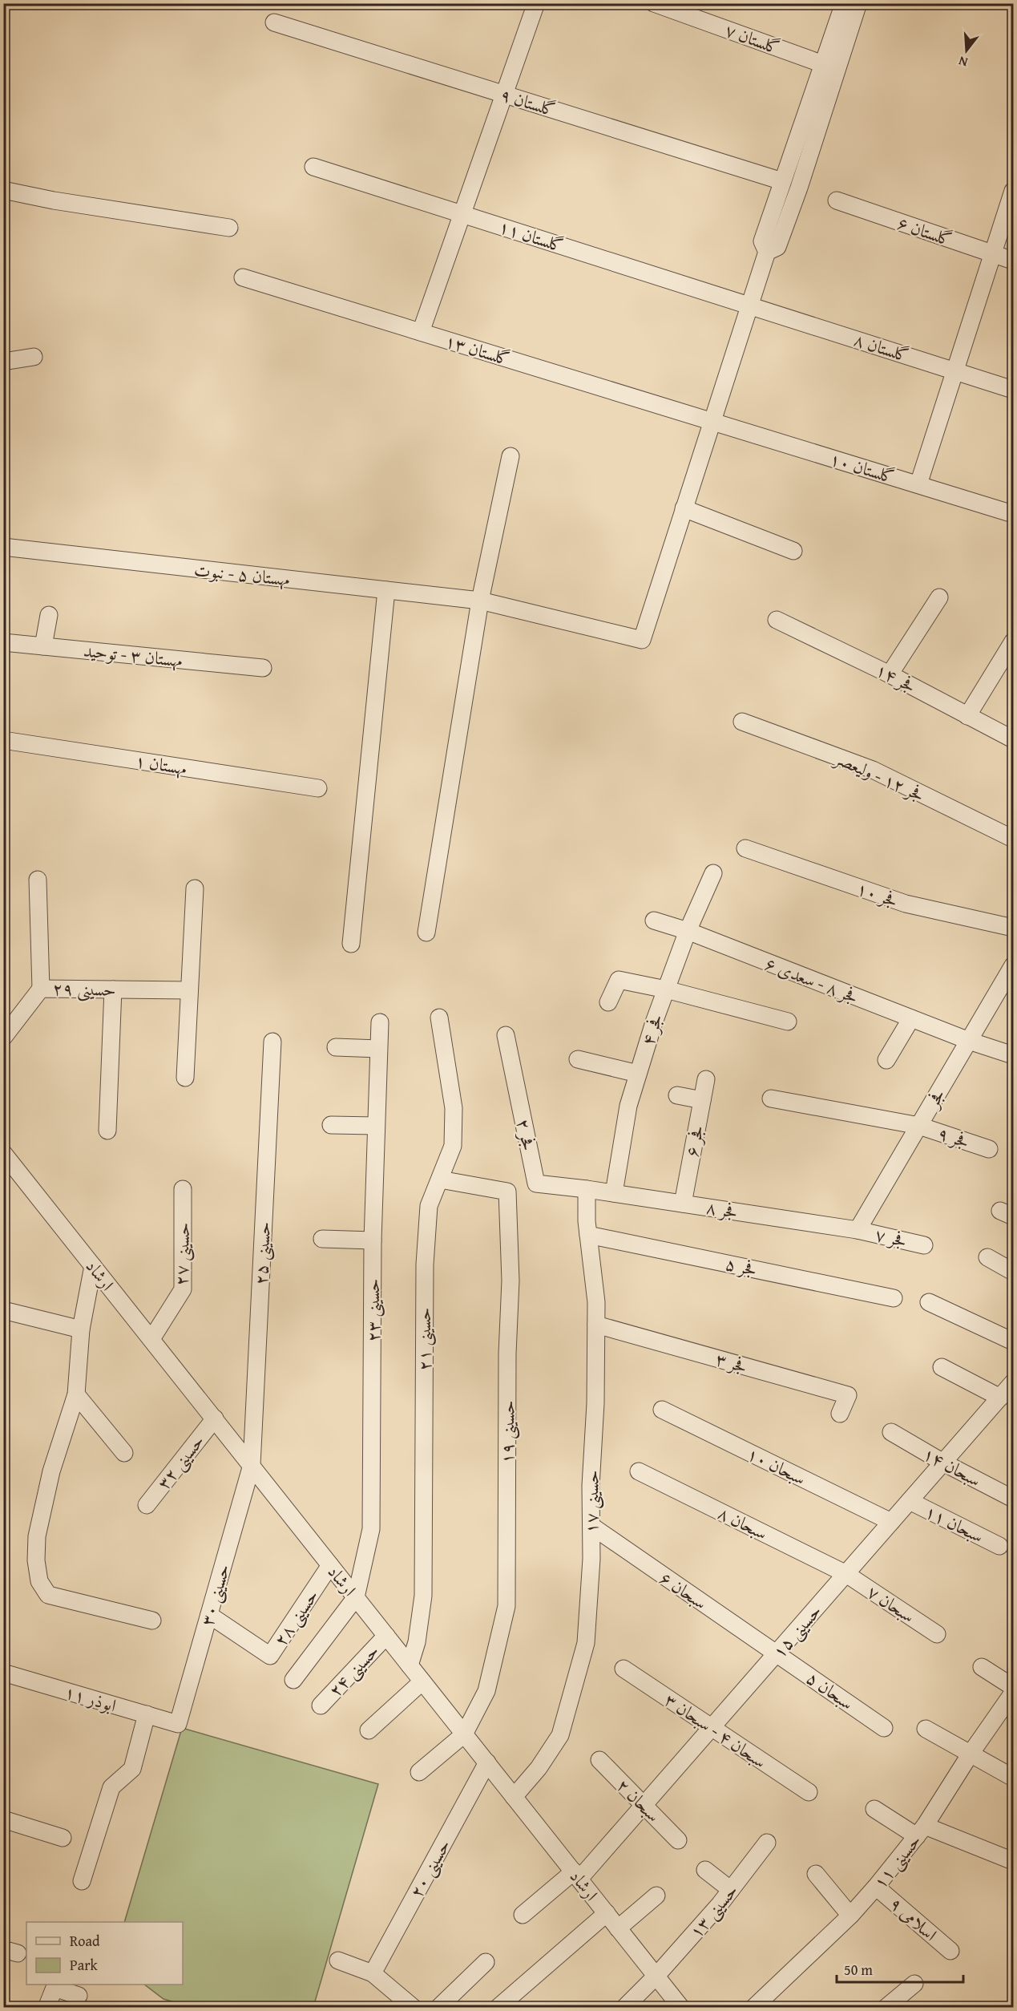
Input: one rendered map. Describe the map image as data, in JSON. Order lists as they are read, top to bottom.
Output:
{
  "streets": {
    "street": [
      "گلستان ۷",
      "گلستان ۹",
      "گلستان ۶",
      "گلستان ۱۱",
      "گلستان ۸",
      "گلستان ۱۳",
      "گلستان ۱۰",
      "مهستان ۵ - نبوت",
      "مهستان ۳ - توحید",
      "فجر ۱۴",
      "مهستان ۱",
      "فجر ۱۲ - ولیعصر",
      "فجر ۱۰",
      "فجر ۸ - سعدی ۶",
      "حسینی ۲۹",
      "فجر ۴",
      "فجر",
      "فجر ۲",
      "فجر ۹",
      "فجر ۶",
      "فجر ۸",
      "فجر ۷",
      "حسینی ۲۵",
      "حسینی ۲۷",
      "فجر ۵",
      "ارشاد",
      "حسینی ۲۳",
      "حسینی ۲۱",
      "فجر ۳",
      "حسینی ۱۹",
      "حسینی ۳۲",
      "سبحان ۱۰",
      "سبحان ۱۴",
      "حسینی ۱۷",
      "سبحان ۸",
      "سبحان ۱۱",
      "سبحان ۶",
      "حسینی ۳۰",
      "سبحان ۷",
      "حسینی ۲۸",
      "حسینی ۱۵",
      "حسینی ۲۴",
      "سبحان ۵",
      "ابوذر ۱۱",
      "سبحان ۴ - سبحان ۳",
      "سبحان ۲",
      "حسینی ۱۱",
      "حسینی ۲۰",
      "حسینی ۱۳",
      "اسلامی ۹"
    ]
  },
  "crossings": [
    ["گلستان ۱۱", "گلستان ۸"],
    ["گلستان ۱۳", "گلستان ۱۰"],
    ["فجر ۸ - سعدی ۶", "فجر ۴"],
    ["فجر ۸ - سعدی ۶", "فجر"],
    ["فجر ۴", "فجر ۸"],
    ["فجر", "فجر ۹"],
    ["فجر", "فجر ۸"],
    ["فجر", "فجر ۷"],
    ["فجر ۲", "فجر ۸"],
    ["فجر ۲", "حسینی ۱۷"],
    ["فجر ۶", "فجر ۸"],
    ["فجر ۸", "فجر ۷"],
    ["فجر ۸", "حسینی ۱۷"],
    ["حسینی ۲۵", "ارشاد"],
    ["حسینی ۲۵", "حسینی ۳۰"],
    ["حسینی ۲۷", "ارشاد"],
    ["فجر ۵", "حسینی ۱۷"],
    ["ارشاد", "حسینی ۲۳"],
    ["ارشاد", "حسینی ۲۱"],
    ["ارشاد", "حسینی ۱۹"],
    ["ارشاد", "حسینی ۳۲"],
    ["ارشاد", "حسینی ۱۷"],
    ["ارشاد", "حسینی ۳۰"],
    ["ارشاد", "حسینی ۲۸"],
    ["ارشاد", "حسینی ۱۵"],
    ["ارشاد", "حسینی ۲۴"],
    ["ارشاد", "حسینی ۲۰"],
    ["ارشاد", "حسینی ۱۳"],
    ["حسینی ۲۱", "حسینی ۱۹"],
    ["فجر ۳", "حسینی ۱۷"],
    ["سبحان ۱۰", "حسینی ۱۵"],
    ["سبحان ۱۴", "حسینی ۱۵"],
    ["حسینی ۱۷", "سبحان ۶"],
    ["سبحان ۸", "سبحان ۷"],
    ["سبحان ۸", "حسینی ۱۵"],
    ["سبحان ۱۱", "حسینی ۱۵"],
    ["سبحان ۶", "حسینی ۱۵"],
    ["سبحان ۶", "سبحان ۵"],
    ["حسینی ۳۰", "حسینی ۲۸"],
    ["حسینی ۳۰", "ابوذر ۱۱"],
    ["سبحان ۷", "حسینی ۱۵"],
    ["حسینی ۱۵", "سبحان ۵"],
    ["حسینی ۱۵", "سبحان ۴ - سبحان ۳"],
    ["حسینی ۱۵", "سبحان ۲"],
    ["حسینی ۱۱", "اسلامی ۹"]
  ],
  "legend": ["Road", "Park"],
  "scale_bar": "50 m",
  "north": "bottom"
}
